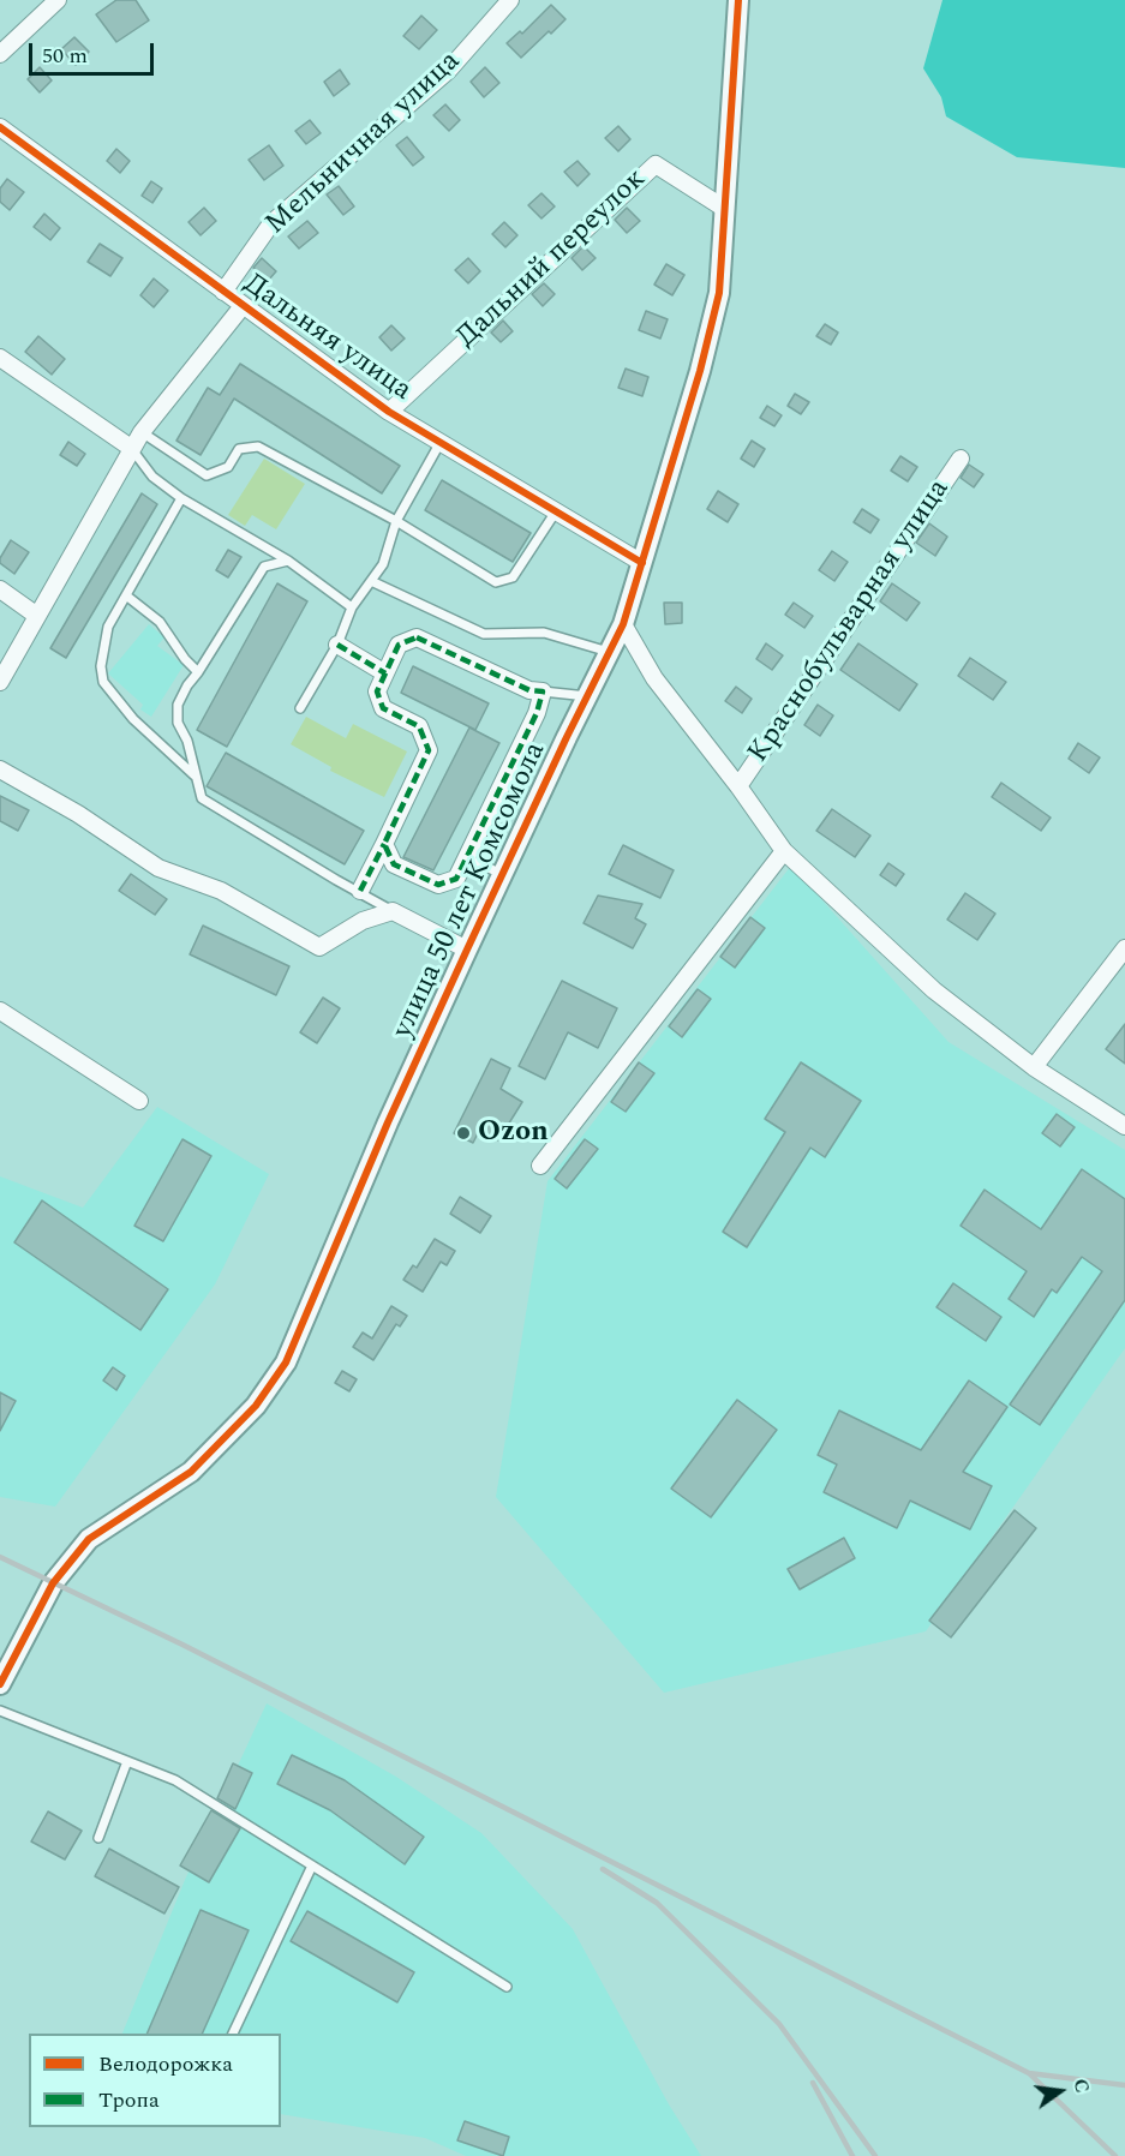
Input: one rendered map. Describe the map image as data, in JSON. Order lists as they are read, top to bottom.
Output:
{
  "streets": {
    "street": [
      "Мельничная улица",
      "Дальний переулок",
      "Дальняя улица",
      "Краснобульварная улица",
      "улица 50 лет Комсомола"
    ]
  },
  "crossings": [
    ["Мельничная улица", "Дальняя улица"],
    ["Дальний переулок", "Дальняя улица"],
    ["Дальний переулок", "улица 50 лет Комсомола"],
    ["Дальняя улица", "улица 50 лет Комсомола"]
  ],
  "places": ["Ozon"],
  "legend": ["Велодорожка", "Тропа"],
  "scale_bar": "50 m",
  "north": "right"
}
